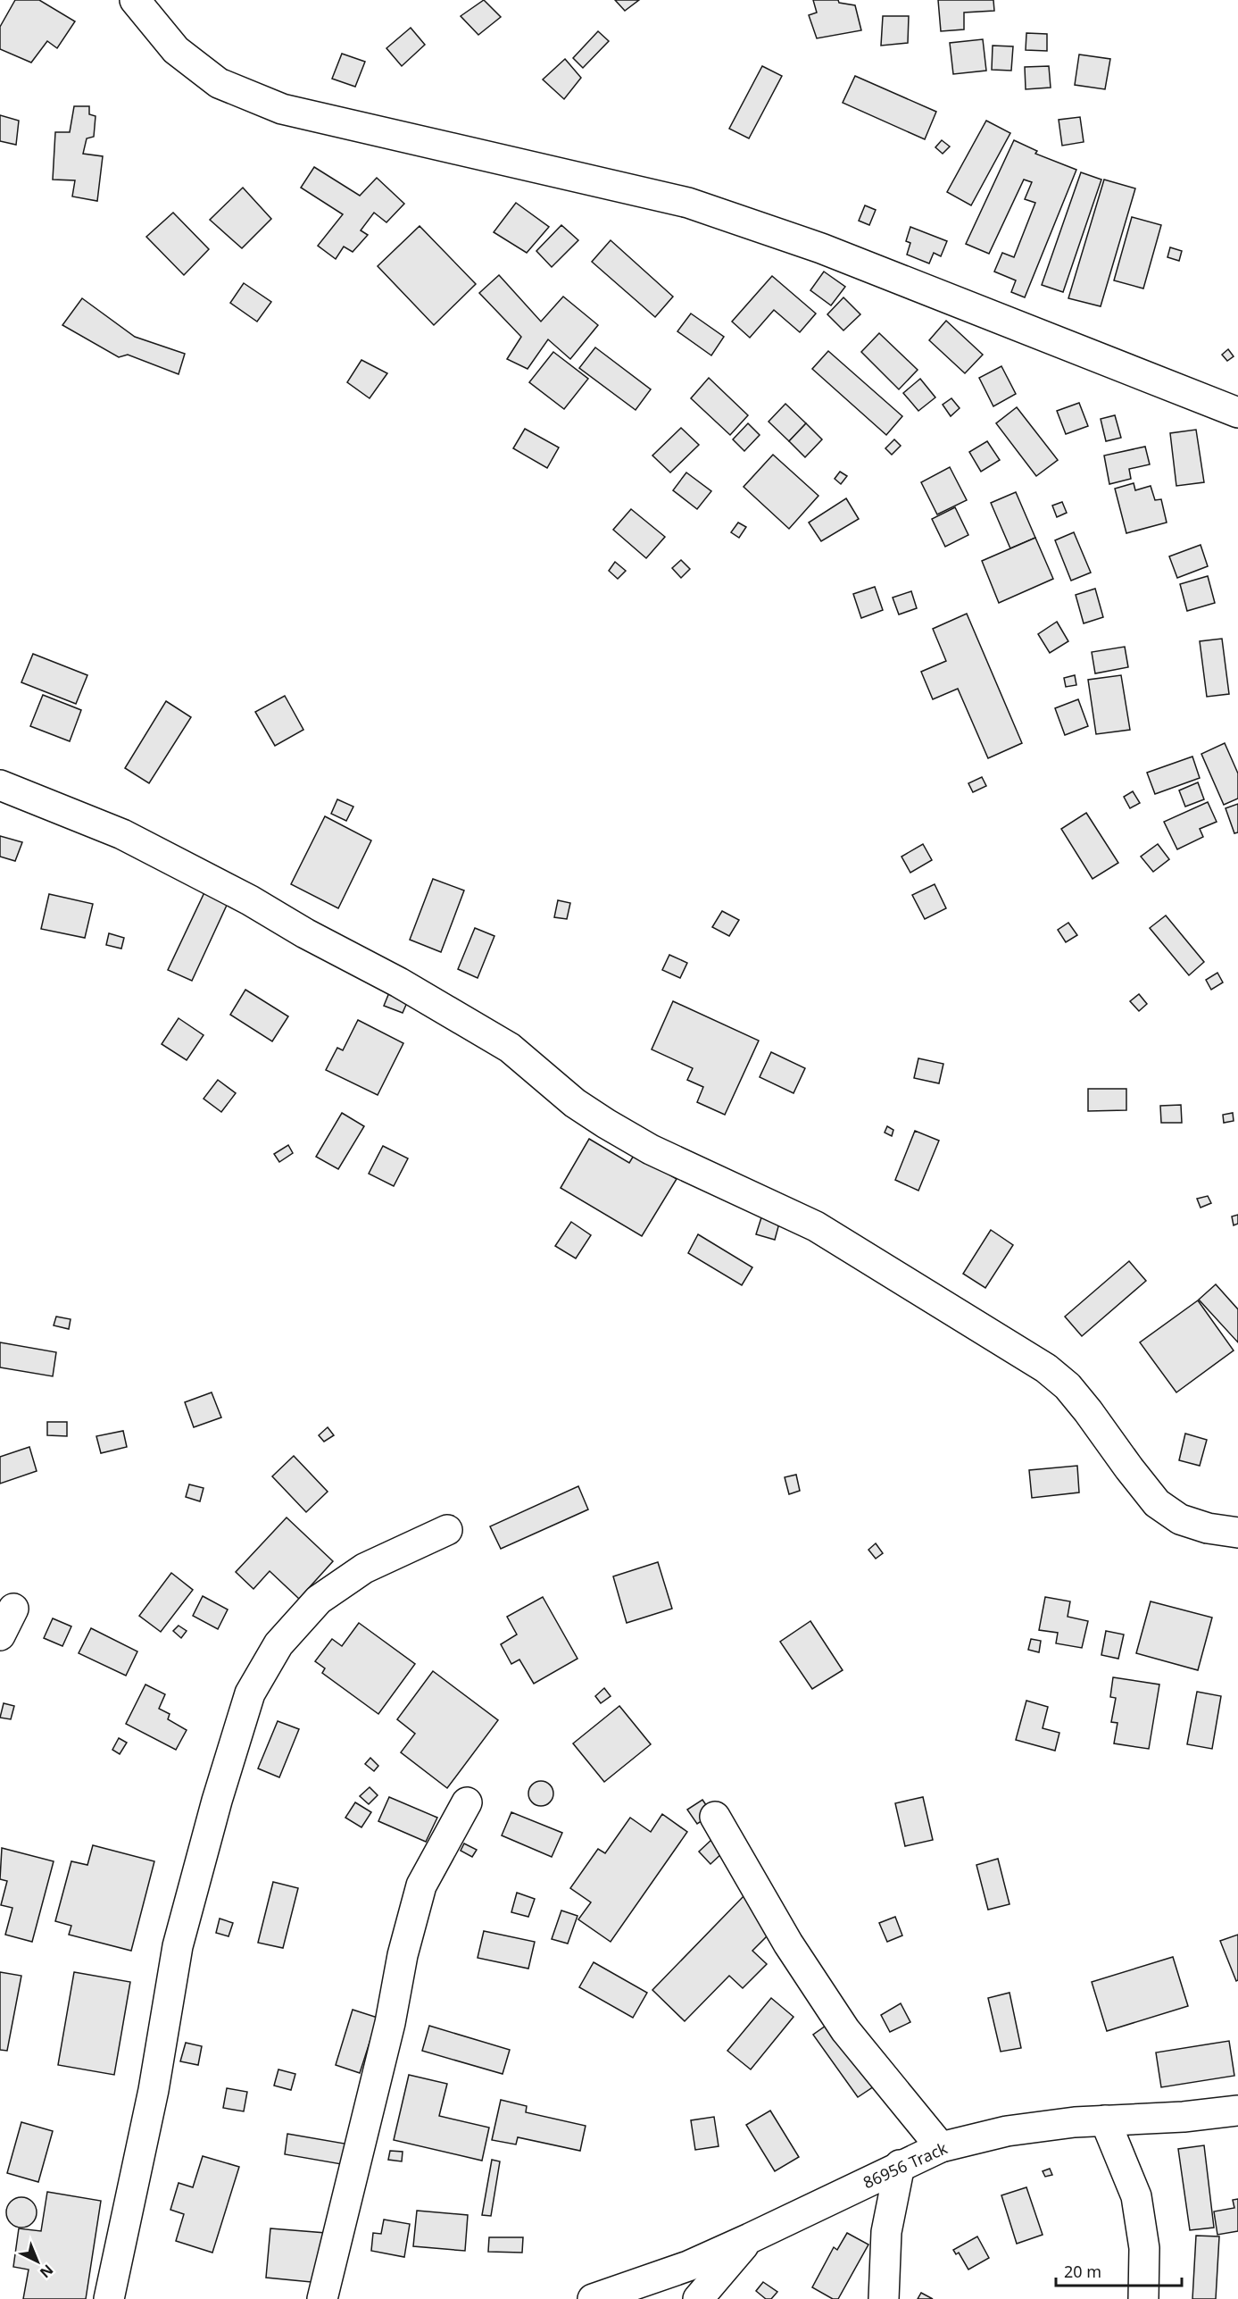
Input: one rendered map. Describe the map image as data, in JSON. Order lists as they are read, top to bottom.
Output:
{
  "streets": {
    "street": ["86956 Track"]
  },
  "scale_bar": "20 m",
  "north": "bottom right"
}
